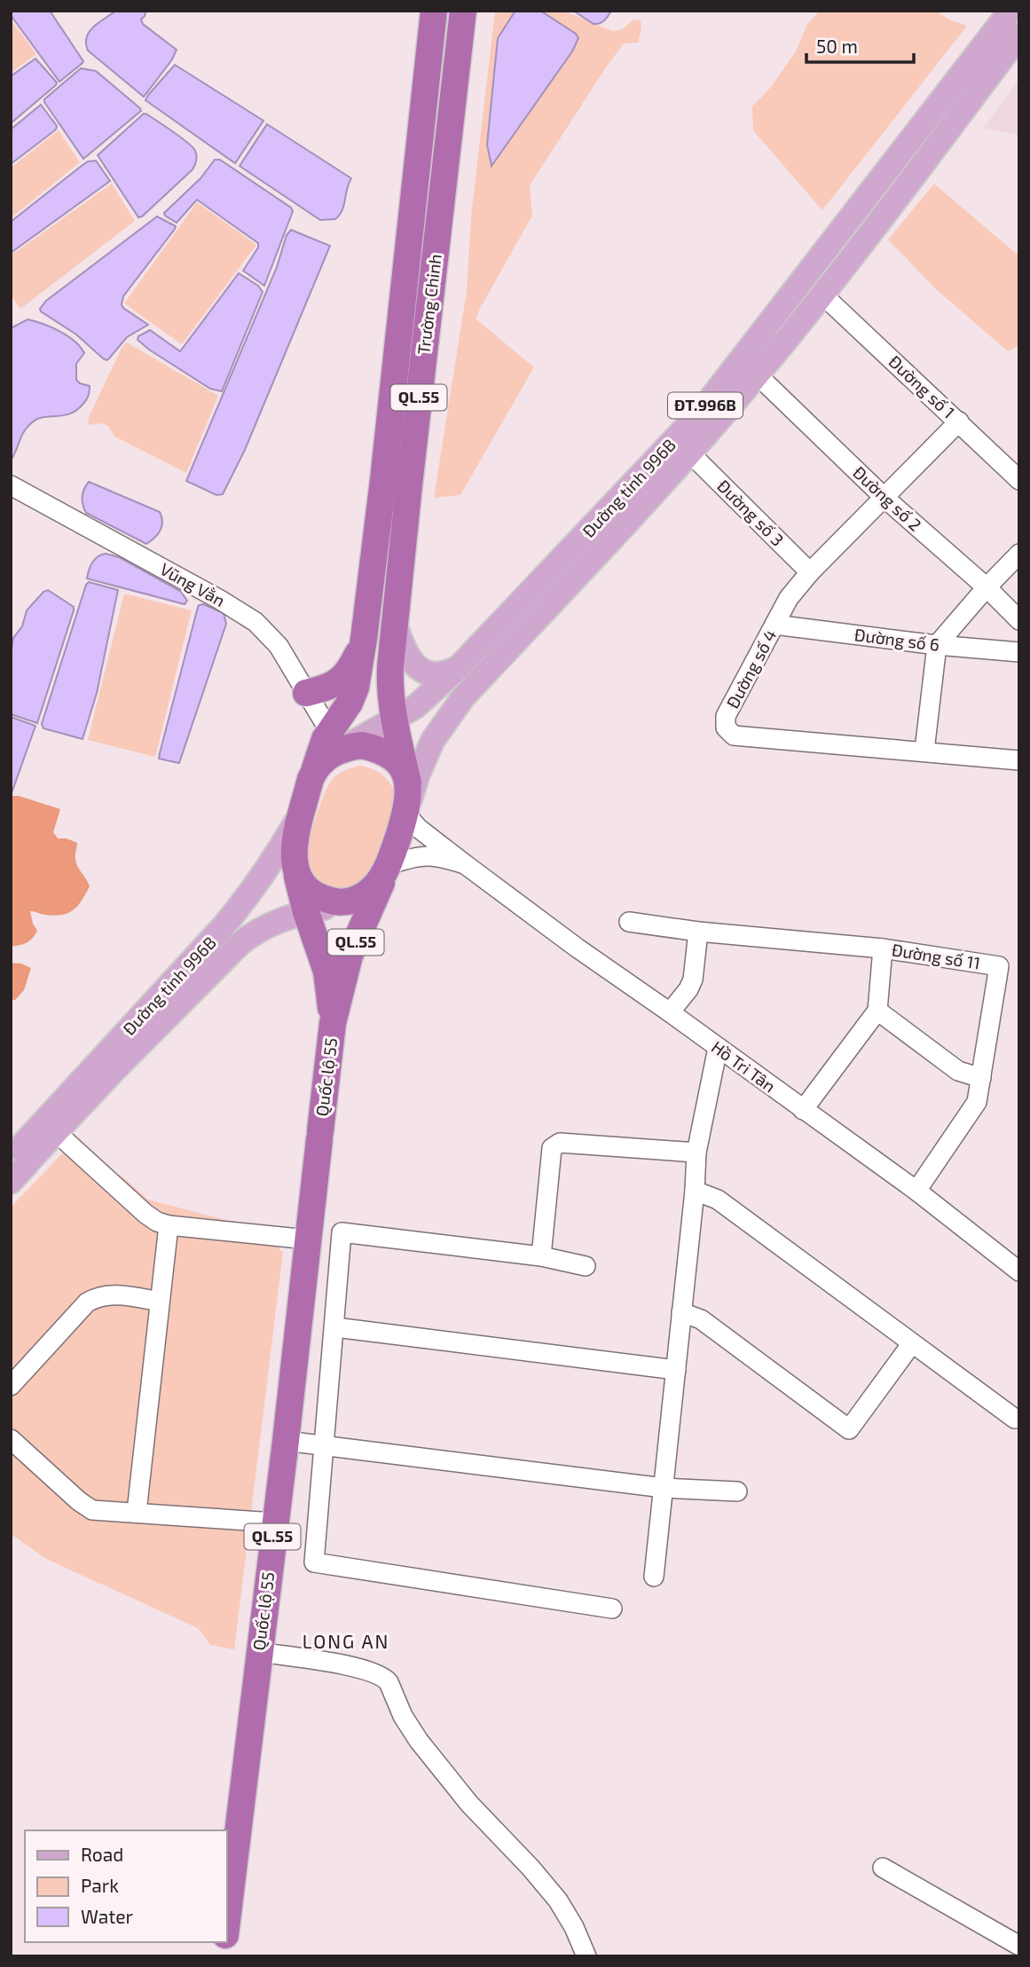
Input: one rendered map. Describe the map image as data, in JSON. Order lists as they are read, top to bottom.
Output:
{
  "streets": {
    "highway": ["Trường Chinh", "QL.55", "Quốc lộ 55"],
    "main road": ["ĐT.996B", "Đường tỉnh 996B"],
    "street": [
      "Đường số 1",
      "Đường số 2",
      "Đường số 3",
      "Vũng Vằn",
      "Đường số 6",
      "Đường số 4",
      "Đường số 11",
      "Hồ Tri Tân"
    ]
  },
  "crossings": [
    ["Trường Chinh", "Đường tỉnh 996B"],
    ["Trường Chinh", "Vũng Vằn"],
    ["Trường Chinh", "Hồ Tri Tân"],
    ["Trường Chinh", "Quốc lộ 55"],
    ["Đường số 1", "Đường tỉnh 996B"],
    ["Đường số 1", "Đường số 4"],
    ["Đường tỉnh 996B", "Đường số 2"],
    ["Đường tỉnh 996B", "Đường số 3"],
    ["Đường tỉnh 996B", "Vũng Vằn"],
    ["Đường tỉnh 996B", "Hồ Tri Tân"],
    ["Đường tỉnh 996B", "Quốc lộ 55"],
    ["Đường số 2", "Đường số 4"],
    ["Đường số 3", "Đường số 4"],
    ["Vũng Vằn", "Hồ Tri Tân"],
    ["Vũng Vằn", "Quốc lộ 55"],
    ["Đường số 6", "Đường số 4"],
    ["Đường số 11", "Hồ Tri Tân"],
    ["Hồ Tri Tân", "Quốc lộ 55"]
  ],
  "districts": ["LONG AN"],
  "legend": ["Road", "Park", "Water"],
  "scale_bar": "50 m"
}
